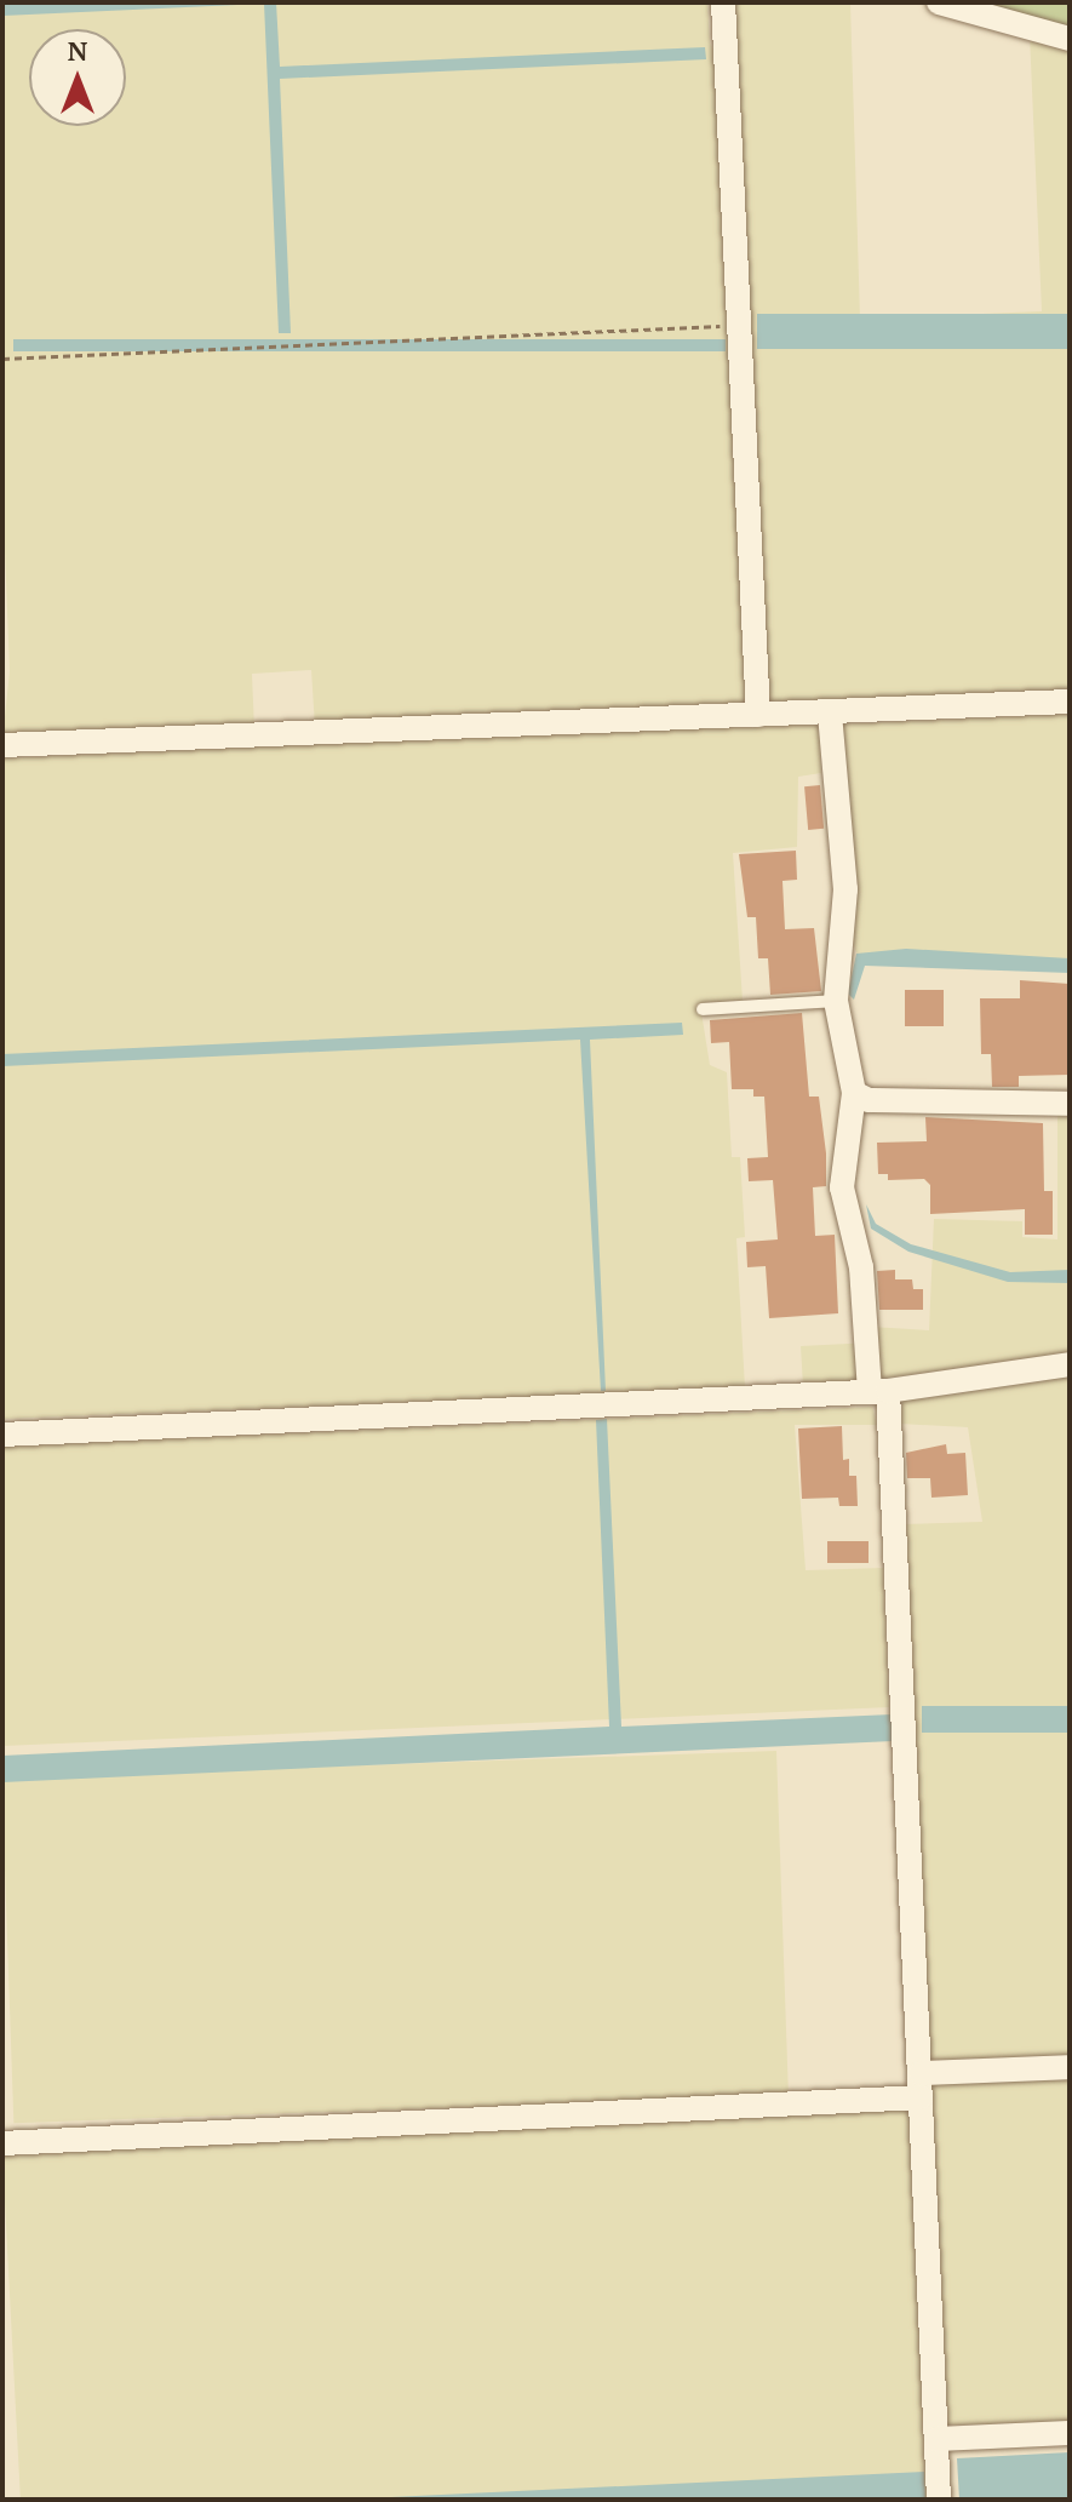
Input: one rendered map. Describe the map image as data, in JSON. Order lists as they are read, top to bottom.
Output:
{
  "north": "top"
}
